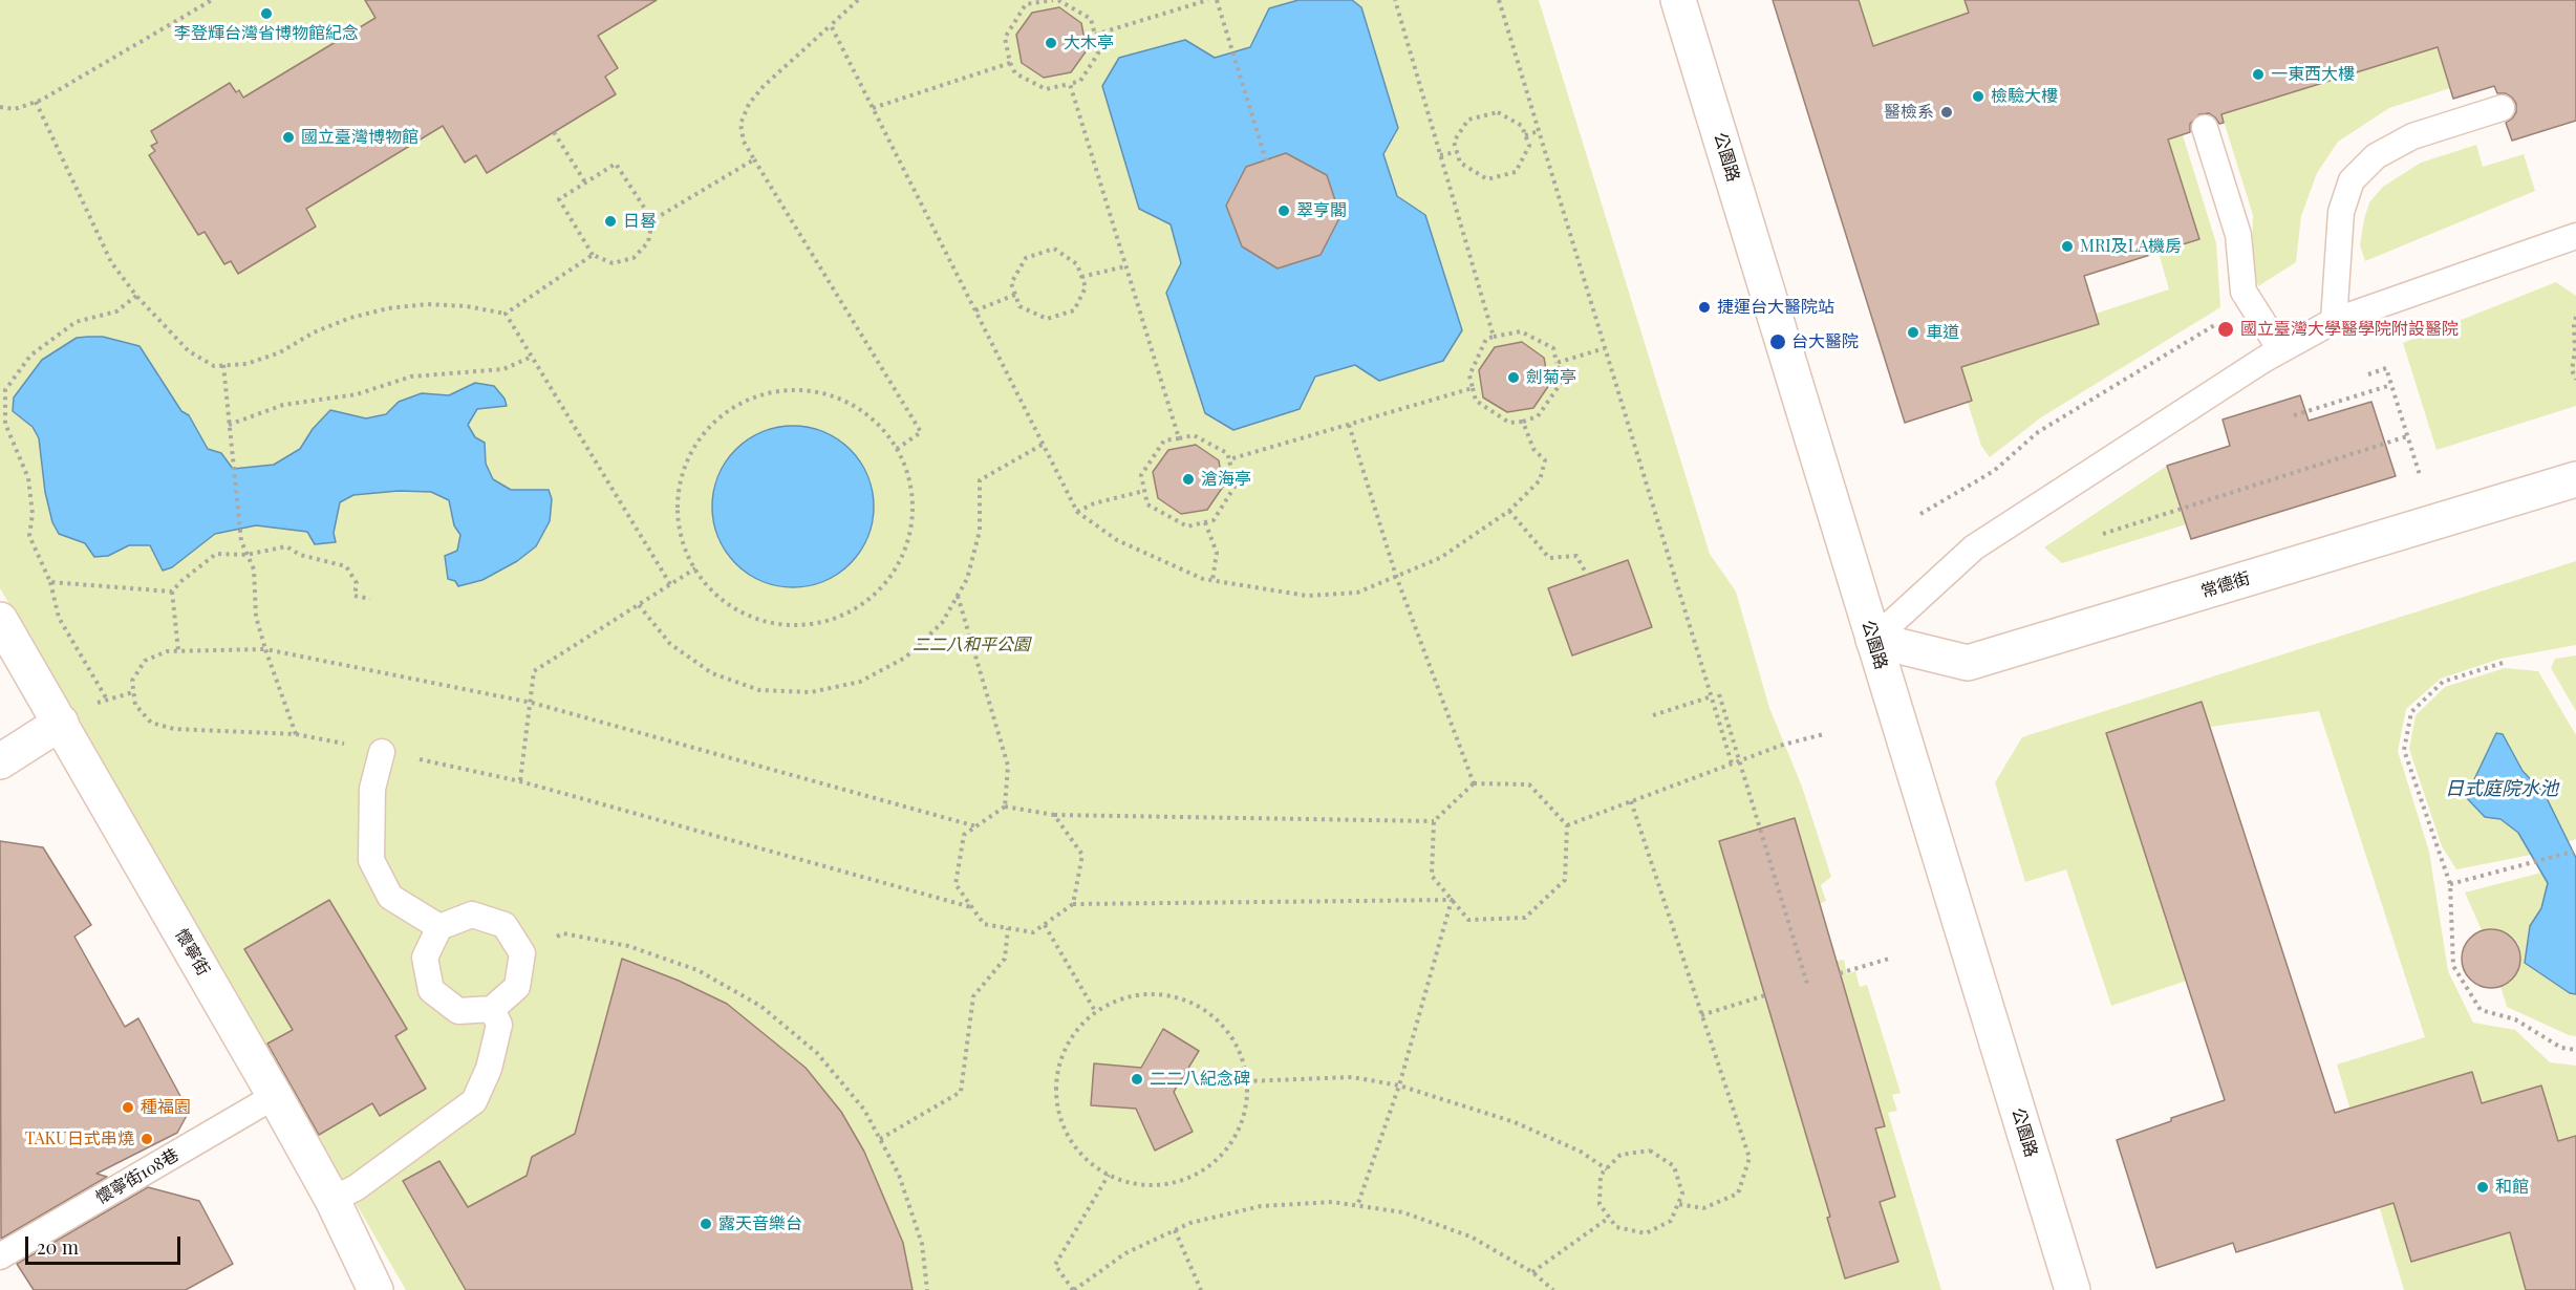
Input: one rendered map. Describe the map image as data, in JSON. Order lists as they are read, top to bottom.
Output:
{
  "streets": {
    "street": ["公園路", "常德街", "懷寧街"],
    "lane": ["懷寧街108巷"]
  },
  "crossings": [
    ["公園路", "常德街"],
    ["懷寧街", "懷寧街108巷"]
  ],
  "water": ["日式庭院水池"],
  "parks": ["二二八和平公園"],
  "places": [
    "李登輝台灣省博物館紀念",
    "大木亭",
    "一東西大樓",
    "檢驗大樓",
    "醫檢系",
    "國立臺灣博物館",
    "翠亨閣",
    "日晷",
    "MRI及LA機房",
    "捷運台大醫院站",
    "國立臺灣大學醫學院附設醫院",
    "車道",
    "台大醫院",
    "劍菊亭",
    "滄海亭",
    "二二八紀念碑",
    "種福園",
    "TAKU日式串燒",
    "和館",
    "露天音樂台"
  ],
  "scale_bar": "20 m"
}
